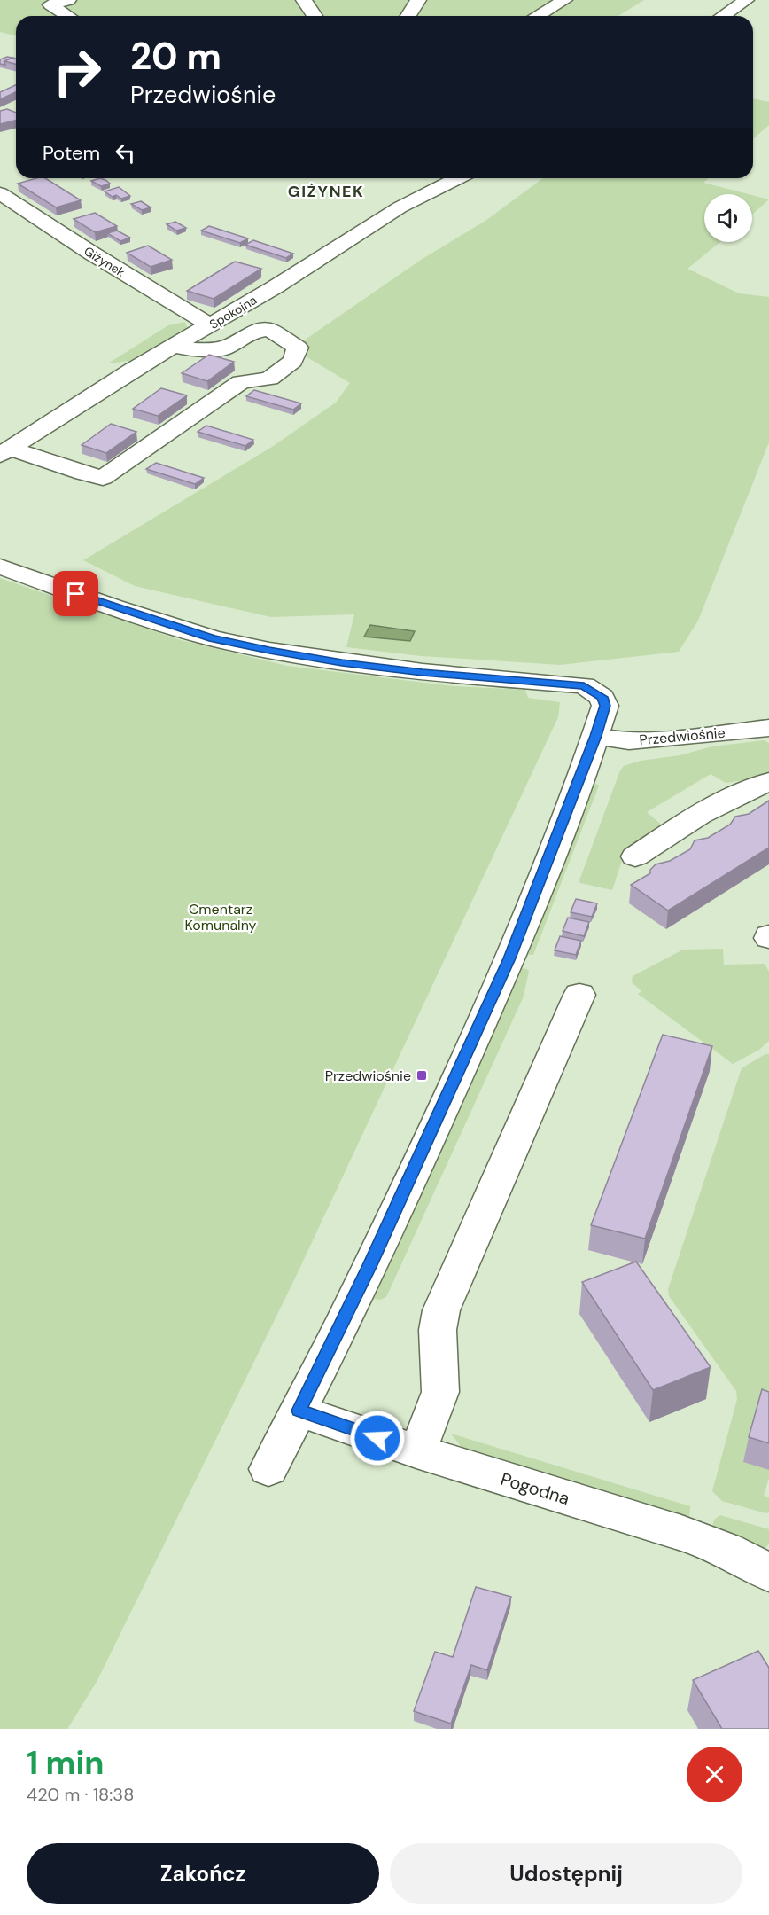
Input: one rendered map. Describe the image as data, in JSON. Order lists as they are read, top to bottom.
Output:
{
  "streets": {
    "street": [
      "Giżynek",
      "Spokojna",
      "Przedwiośnie",
      "Pogodna"
    ]
  },
  "crossings": [
    ["Giżynek", "Spokojna"]
  ],
  "districts": ["GIŻYNEK"],
  "parks": ["Cmentarz Komunalny"],
  "places": {
    "transit": ["Przedwiośnie"]
  },
  "page": {
    "turn": ["20 m", "Przedwiośnie"],
    "then": "Potem",
    "heading": ["1 min", "420 m · 18:38"],
    "buttons": ["Zakończ", "Udostępnij"]
  }
}
